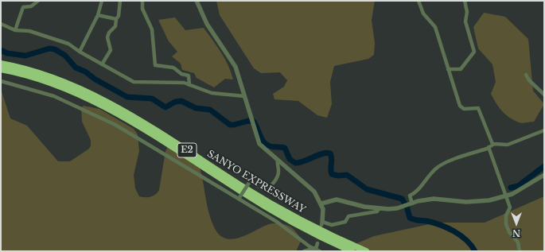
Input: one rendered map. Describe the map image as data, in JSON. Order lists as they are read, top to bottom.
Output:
{
  "streets": {
    "highway": ["E2", "SANYO EXPRESSWAY"]
  },
  "north": "bottom"
}
